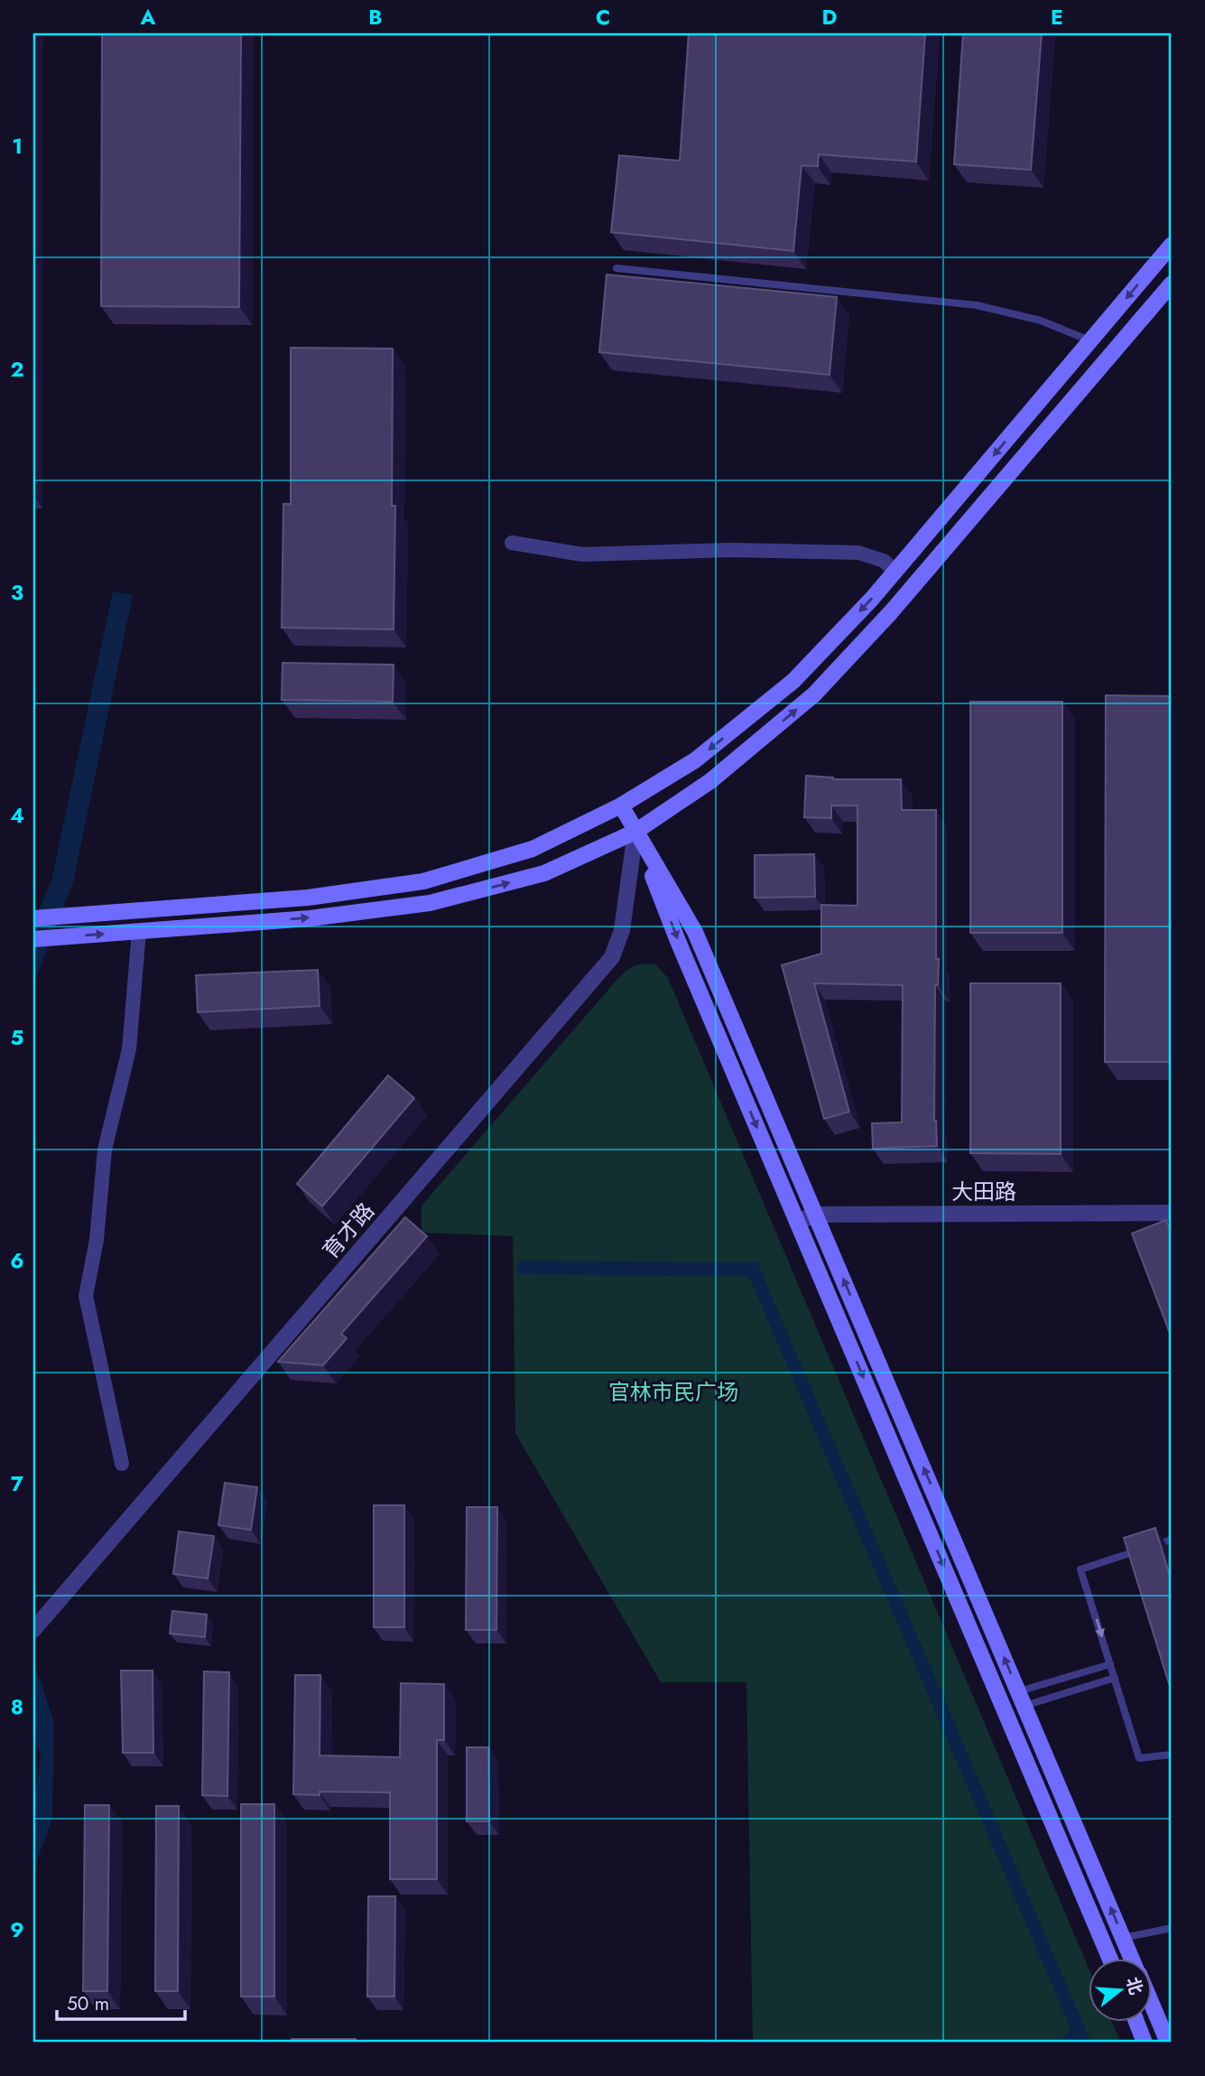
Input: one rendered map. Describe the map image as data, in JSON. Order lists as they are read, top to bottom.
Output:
{
  "streets": {
    "street": ["大田路", "育才路"]
  },
  "parks": ["官林市民广场"],
  "scale_bar": "50 m",
  "north": "right",
  "grid": {
    "columns": [
      "A",
      "B",
      "C",
      "D",
      "E"
    ],
    "rows": [
      "1",
      "2",
      "3",
      "4",
      "5",
      "6",
      "7",
      "8",
      "9"
    ]
  }
}
